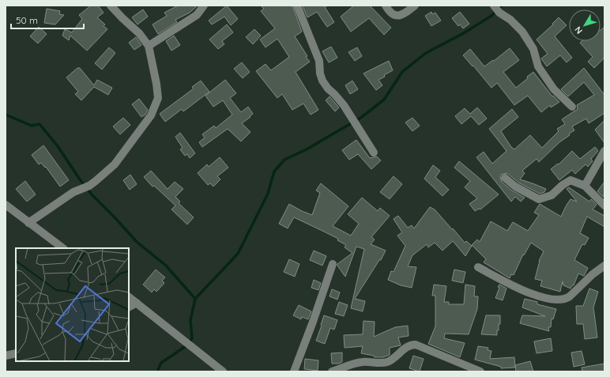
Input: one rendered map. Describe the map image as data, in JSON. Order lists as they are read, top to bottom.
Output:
{
  "scale_bar": "50 m",
  "north": "bottom left"
}
